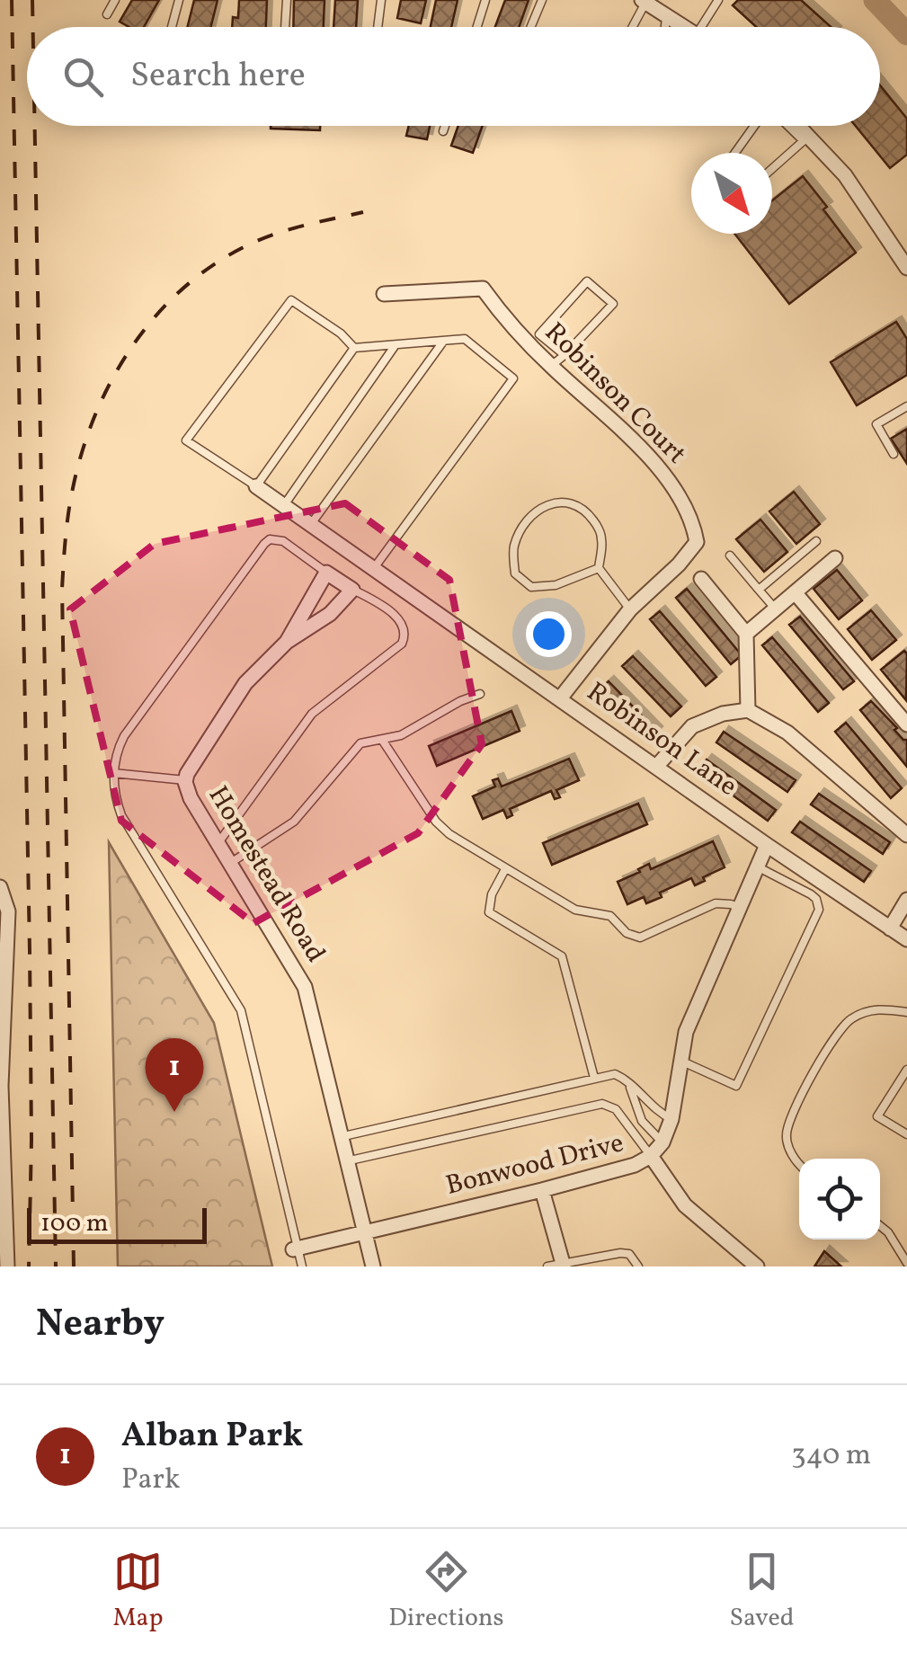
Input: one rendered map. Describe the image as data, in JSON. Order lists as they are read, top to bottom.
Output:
{
  "streets": {
    "street": [
      "Robinson Court",
      "Robinson Lane",
      "Homestead Road",
      "Bonwood Drive"
    ]
  },
  "crossings": [
    ["Robinson Court", "Robinson Lane"],
    ["Robinson Lane", "Bonwood Drive"],
    ["Homestead Road", "Bonwood Drive"]
  ],
  "scale_bar": "100 m",
  "north": "bottom right",
  "page": {
    "search": "Search here",
    "pins": "1",
    "scale": "100 m",
    "heading": "Nearby",
    "list": [
      {
        "mark": "1",
        "name": "Alban Park",
        "note": "Park",
        "value": "340 m"
      }
    ],
    "nav": ["Map", "Directions", "Saved"]
  }
}
